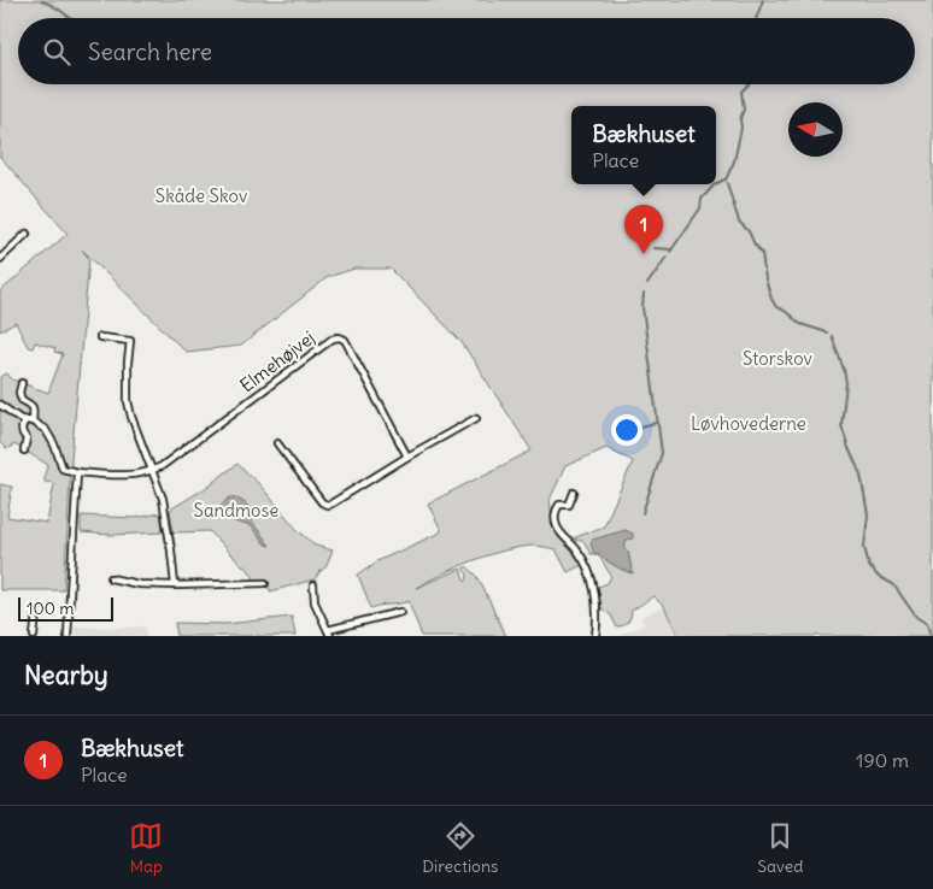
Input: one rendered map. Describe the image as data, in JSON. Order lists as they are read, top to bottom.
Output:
{
  "streets": {
    "street": ["Elmehøjvej"]
  },
  "parks": [
    "Skåde Skov",
    "Storskov",
    "Løvhovederne",
    "Sandmose"
  ],
  "scale_bar": "100 m",
  "north": "left",
  "page": {
    "search": "Search here",
    "popup": ["Bækhuset", "Place"],
    "pins": "1",
    "scale": "100 m",
    "heading": "Nearby",
    "list": [
      {
        "mark": "1",
        "name": "Bækhuset",
        "note": "Place",
        "value": "190 m"
      }
    ],
    "nav": ["Map", "Directions", "Saved"]
  }
}
